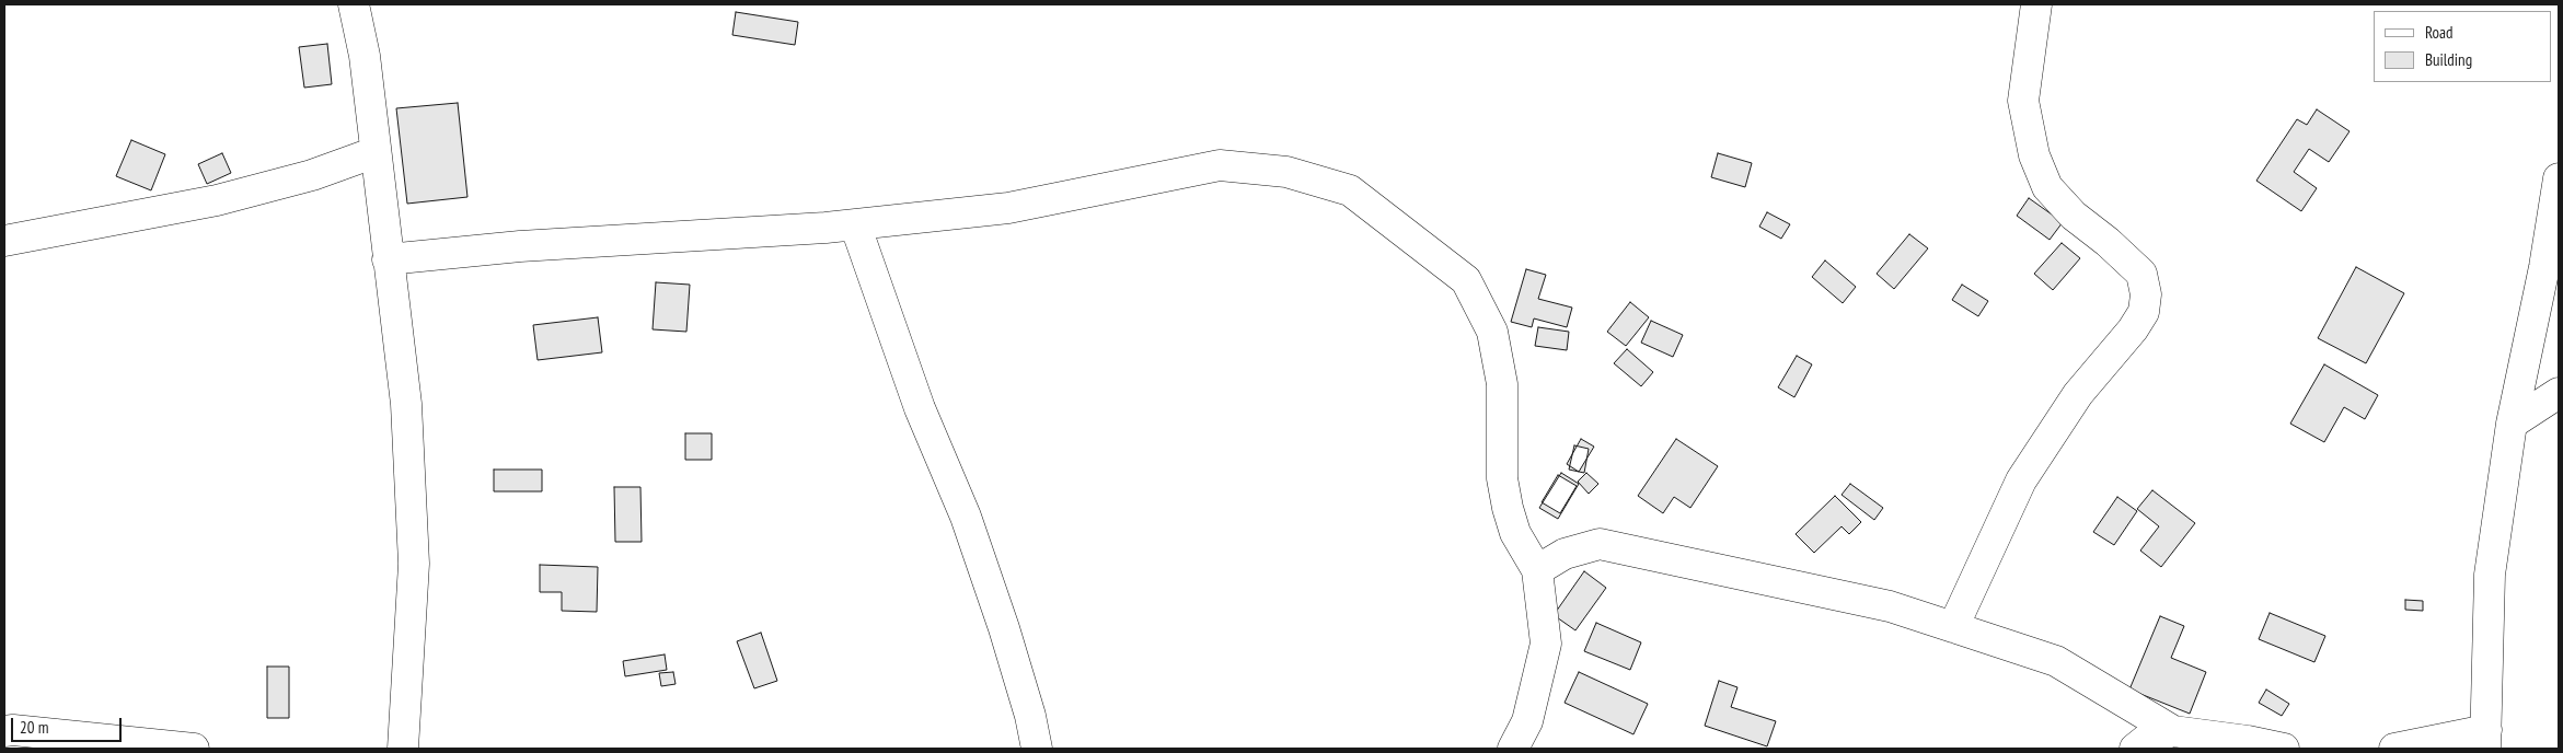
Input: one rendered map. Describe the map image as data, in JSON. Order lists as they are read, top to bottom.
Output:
{
  "legend": ["Road", "Building"],
  "scale_bar": "20 m"
}
